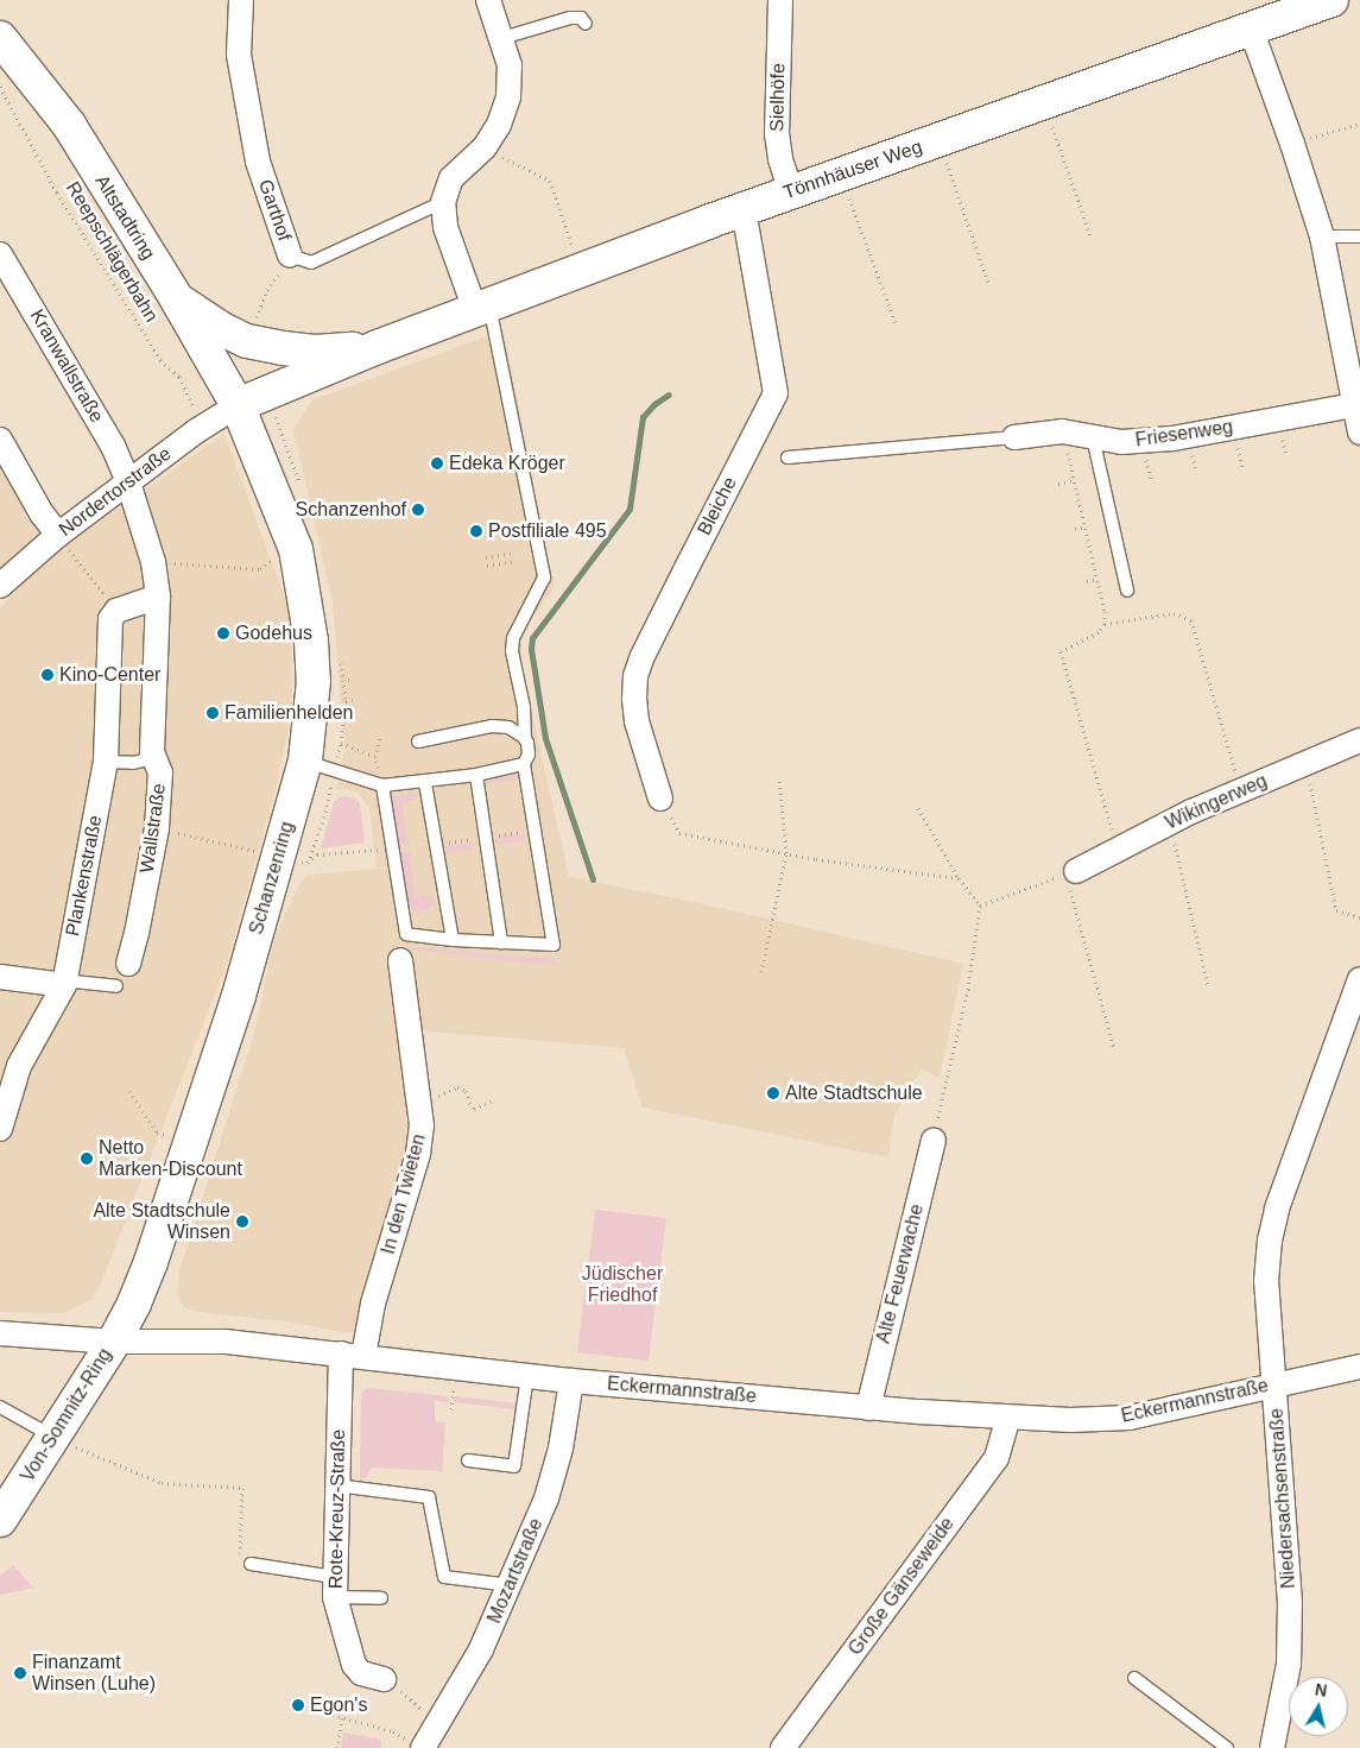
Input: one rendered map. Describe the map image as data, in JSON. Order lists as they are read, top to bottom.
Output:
{
  "streets": {
    "main road": [
      "Tönnhäuser Weg",
      "Altstadtring",
      "Schanzenring",
      "Von-Somnitz-Ring"
    ],
    "street": [
      "Sielhöfe",
      "Garthof",
      "Kranwallstraße",
      "Friesenweg",
      "Nordertorstraße",
      "Bleiche",
      "Wikingerweg",
      "Wallstraße",
      "Plankenstraße",
      "In den Twieten",
      "Alte Feuerwache",
      "Eckermannstraße",
      "Niedersachsenstraße",
      "Rote-Kreuz-Straße",
      "Mozartstraße",
      "Große Gänseweide"
    ],
    "path": ["Reepschlägerbahn"]
  },
  "crossings": [
    ["Sielhöfe", "Tönnhäuser Weg"],
    ["Tönnhäuser Weg", "Altstadtring"],
    ["Tönnhäuser Weg", "Nordertorstraße"],
    ["Tönnhäuser Weg", "Bleiche"],
    ["Tönnhäuser Weg", "Schanzenring"],
    ["Altstadtring", "Nordertorstraße"],
    ["Altstadtring", "Schanzenring"],
    ["Reepschlägerbahn", "Nordertorstraße"],
    ["Kranwallstraße", "Nordertorstraße"],
    ["Kranwallstraße", "Wallstraße"],
    ["Nordertorstraße", "Wallstraße"],
    ["Nordertorstraße", "Schanzenring"],
    ["Schanzenring", "Eckermannstraße"],
    ["Schanzenring", "Von-Somnitz-Ring"],
    ["In den Twieten", "Eckermannstraße"],
    ["In den Twieten", "Rote-Kreuz-Straße"],
    ["Alte Feuerwache", "Eckermannstraße"],
    ["Eckermannstraße", "Von-Somnitz-Ring"],
    ["Eckermannstraße", "Niedersachsenstraße"],
    ["Eckermannstraße", "Rote-Kreuz-Straße"],
    ["Eckermannstraße", "Mozartstraße"],
    ["Eckermannstraße", "Große Gänseweide"]
  ],
  "parks": ["Jüdischer Friedhof"],
  "places": [
    "Edeka Kröger",
    "Schanzenhof",
    "Postfiliale 495",
    "Godehus",
    "Kino-Center",
    "Familienhelden",
    "Alte Stadtschule",
    "Netto Marken-Discount",
    "Alte Stadtschule Winsen",
    "Finanzamt Winsen (Luhe)",
    "Egon's"
  ],
  "north": "top"
}
